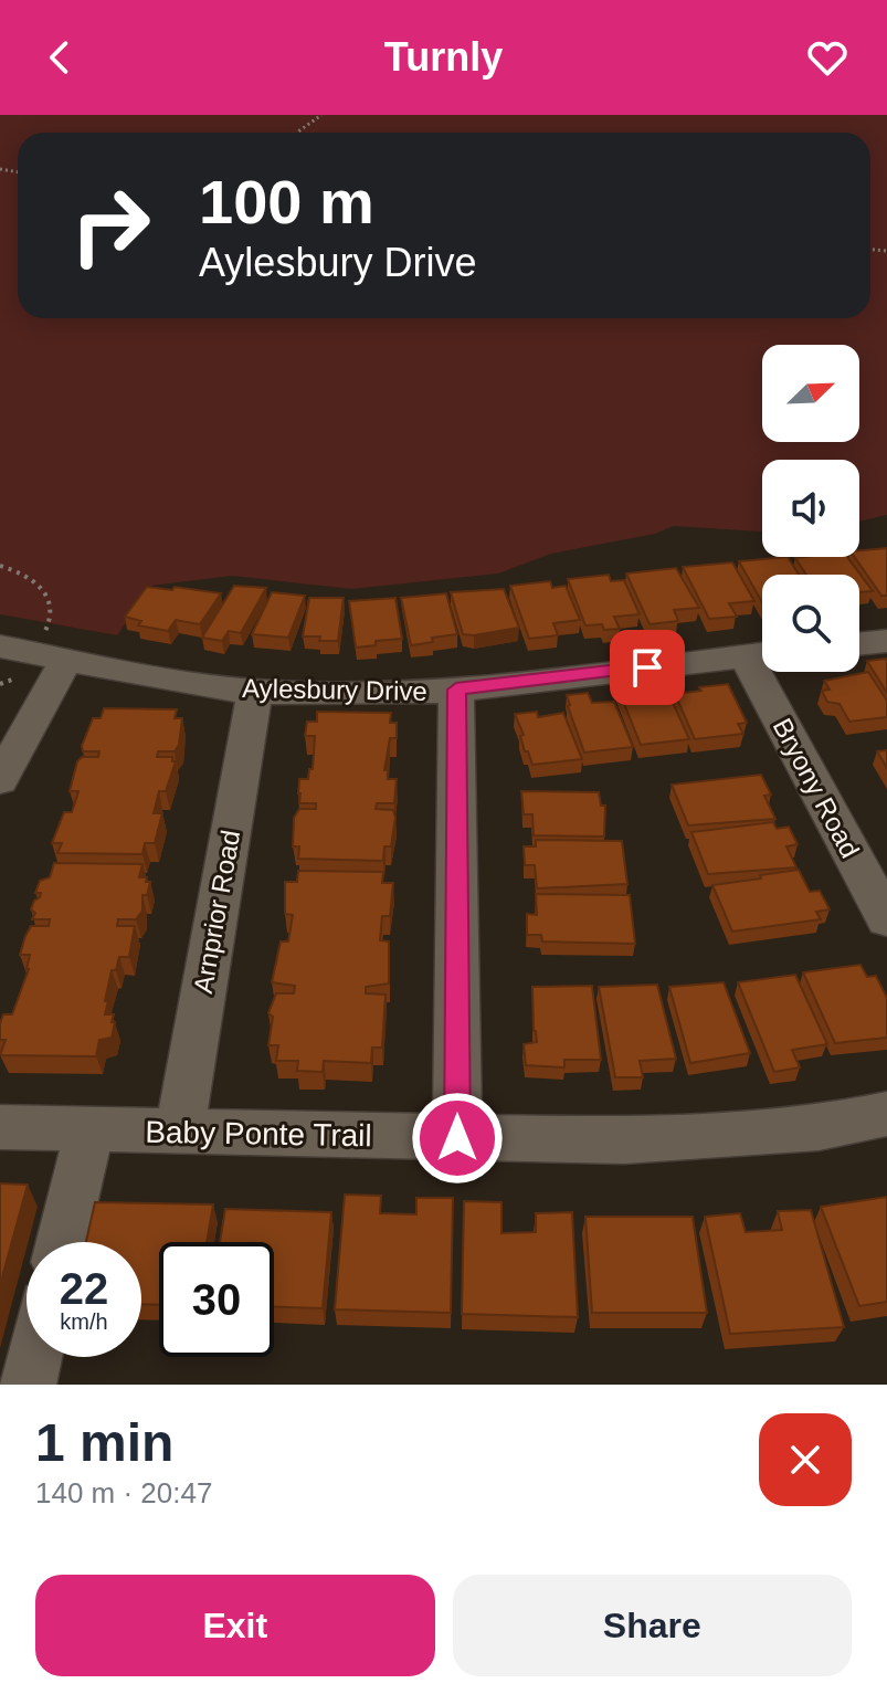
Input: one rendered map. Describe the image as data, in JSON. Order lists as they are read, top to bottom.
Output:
{
  "streets": {
    "street": [
      "Aylesbury Drive",
      "Bryony Road",
      "Arnprior Road",
      "Baby Ponte Trail"
    ]
  },
  "crossings": [
    ["Aylesbury Drive", "Arnprior Road"],
    ["Arnprior Road", "Baby Ponte Trail"]
  ],
  "north": "top right",
  "page": {
    "header": "Turnly",
    "turn": ["100 m", "Aylesbury Drive"],
    "speed": "22 km/h",
    "limit": "30",
    "heading": ["1 min", "140 m · 20:47"],
    "buttons": ["Exit", "Share"]
  }
}
